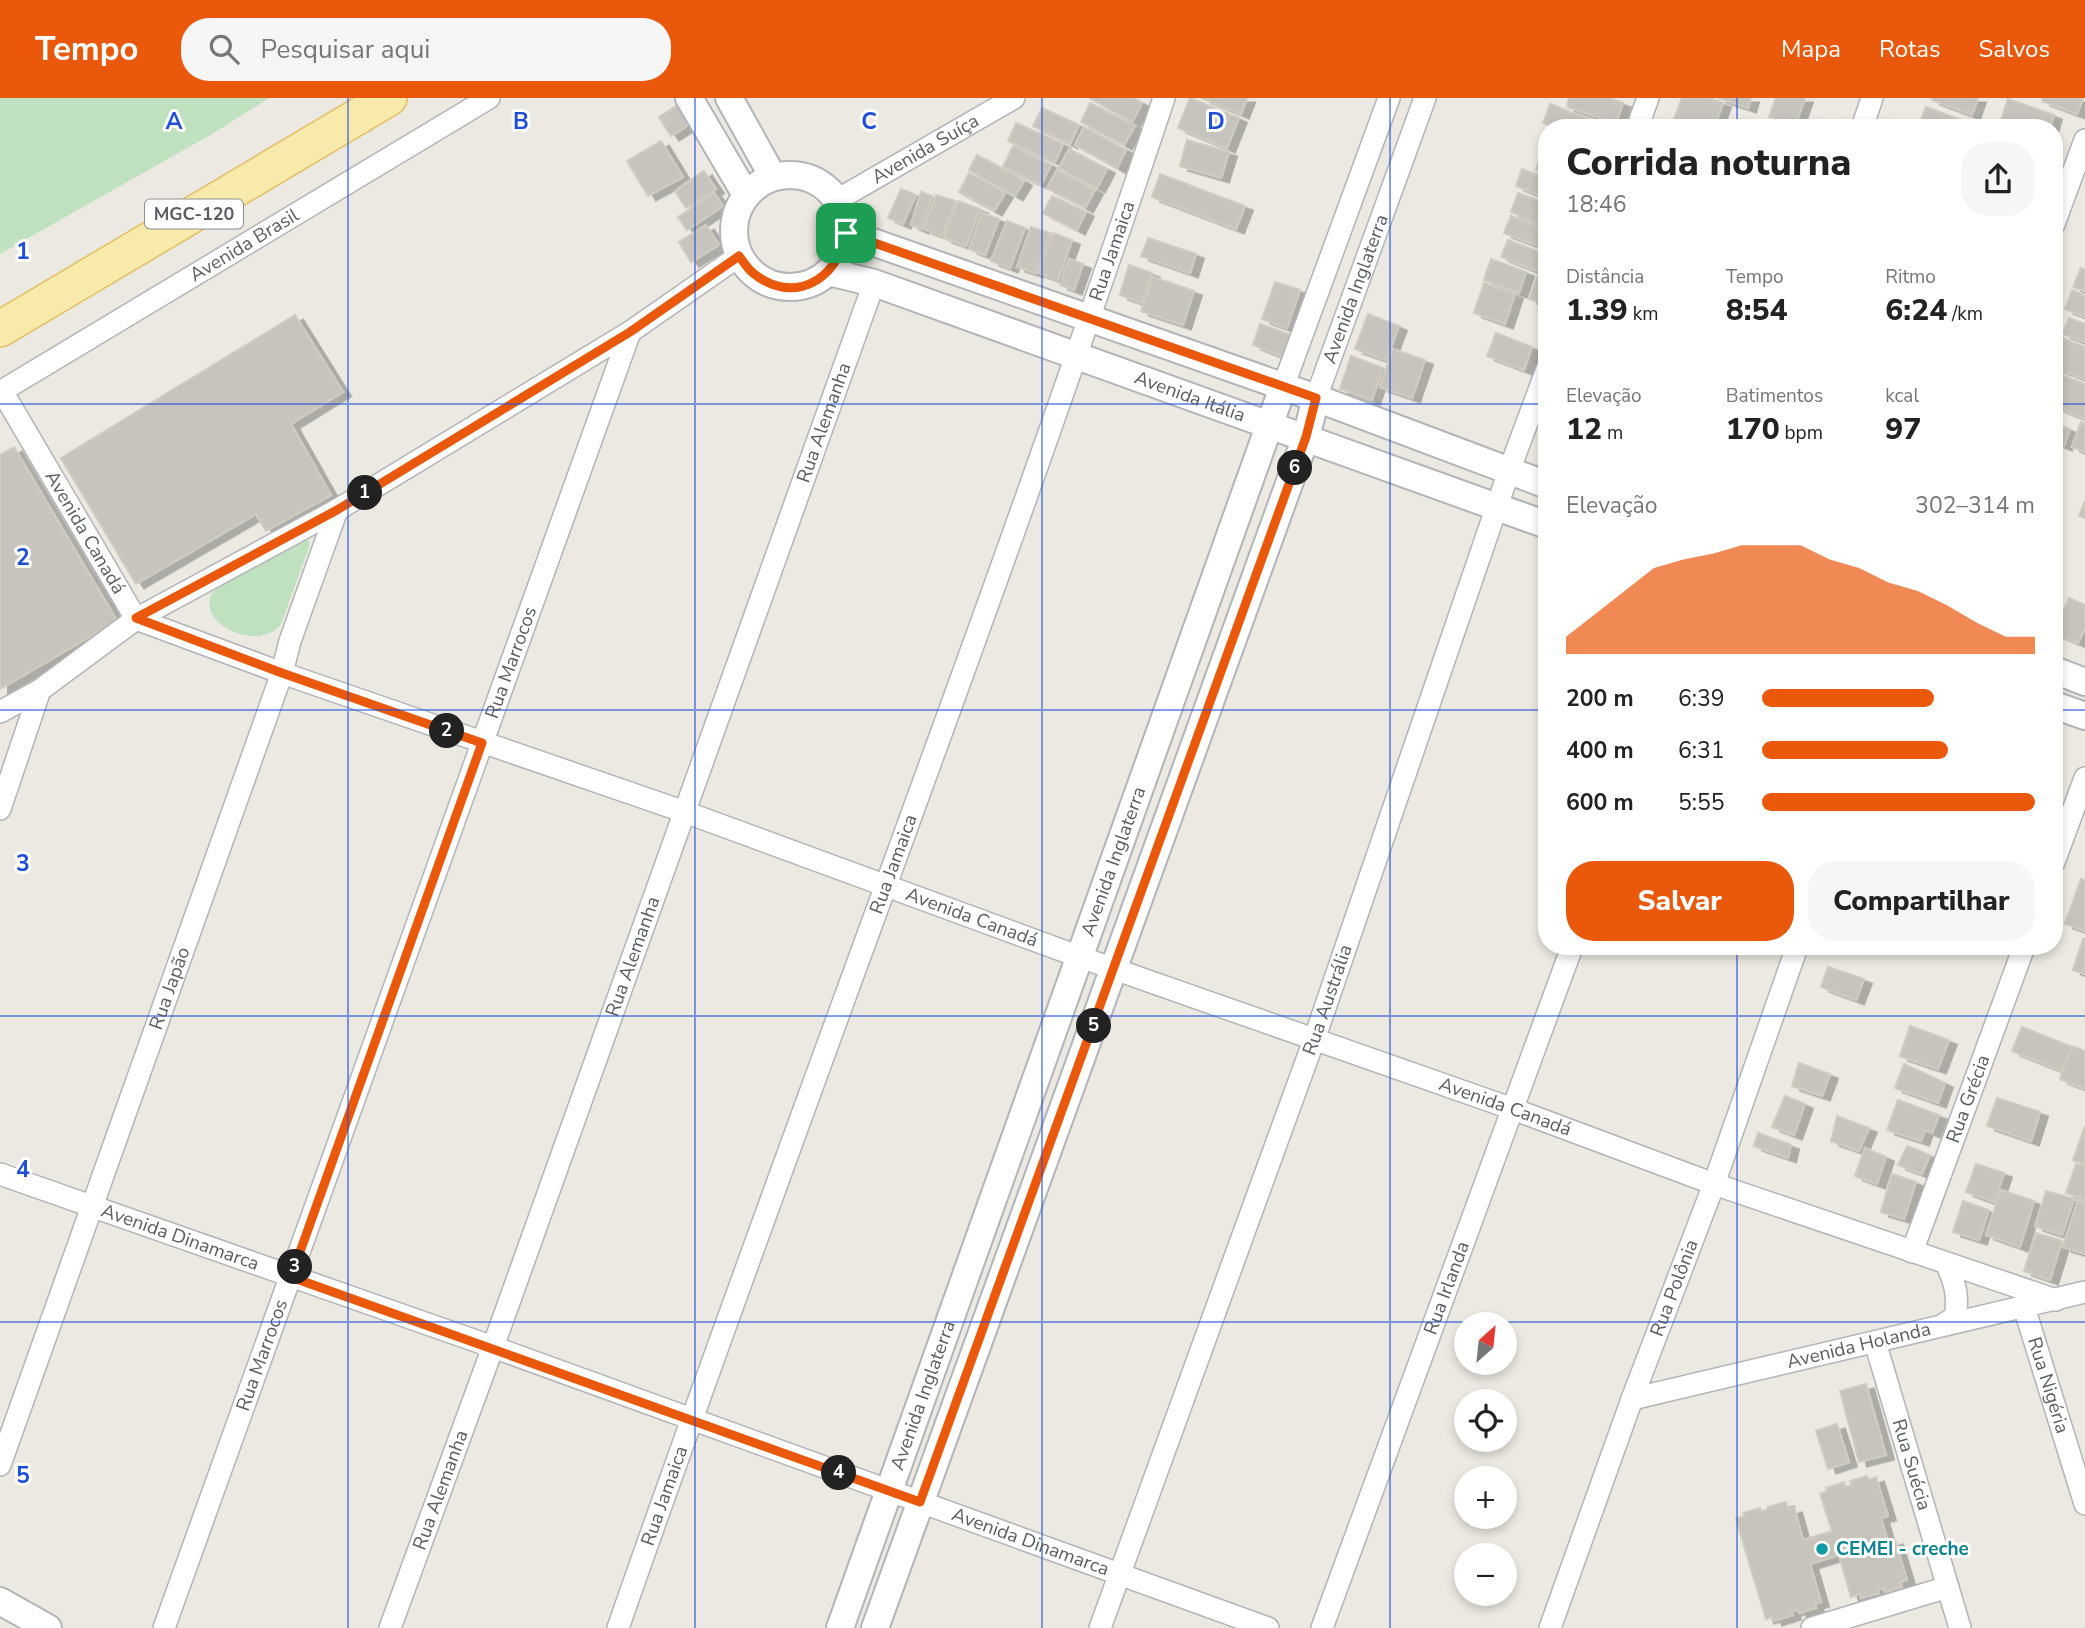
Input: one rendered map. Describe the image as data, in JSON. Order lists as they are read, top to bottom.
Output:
{
  "streets": {
    "main road": ["MGC-120"],
    "street": [
      "Avenida Suíça",
      "Avenida Brasil",
      "Rua Jamaica",
      "Avenida Inglaterra",
      "Avenida Itália",
      "Rua Alemanha",
      "Avenida Canadá",
      "Rua Marrocos",
      "Rua Japão",
      "Rua Austrália",
      "Rua Grécia",
      "Avenida Dinamarca",
      "Rua Irlanda",
      "Rua Polônia",
      "Avenida Holanda",
      "Rua Nigéria",
      "Rua Suécia"
    ]
  },
  "crossings": [
    ["Avenida Suíça", "Avenida Itália"],
    ["Avenida Brasil", "Avenida Canadá"],
    ["Rua Jamaica", "Avenida Itália"],
    ["Rua Jamaica", "Avenida Canadá"],
    ["Rua Jamaica", "Avenida Dinamarca"],
    ["Avenida Inglaterra", "Avenida Itália"],
    ["Avenida Inglaterra", "Avenida Canadá"],
    ["Avenida Inglaterra", "Avenida Dinamarca"],
    ["Avenida Itália", "Rua Alemanha"],
    ["Avenida Itália", "Rua Austrália"],
    ["Rua Alemanha", "Avenida Canadá"],
    ["Rua Alemanha", "Avenida Dinamarca"],
    ["Avenida Canadá", "Rua Marrocos"],
    ["Avenida Canadá", "Rua Japão"],
    ["Avenida Canadá", "Rua Austrália"],
    ["Avenida Canadá", "Rua Grécia"],
    ["Avenida Canadá", "Rua Irlanda"],
    ["Avenida Canadá", "Rua Polônia"],
    ["Avenida Canadá", "Avenida Holanda"],
    ["Rua Marrocos", "Avenida Dinamarca"],
    ["Rua Japão", "Avenida Dinamarca"],
    ["Rua Austrália", "Avenida Dinamarca"],
    ["Rua Polônia", "Avenida Holanda"],
    ["Avenida Holanda", "Rua Nigéria"],
    ["Avenida Holanda", "Rua Suécia"]
  ],
  "places": ["CEMEI - creche"],
  "north": "top right",
  "page": {
    "header": "Tempo",
    "search": "Pesquisar aqui",
    "nav": ["Mapa", "Rotas", "Salvos"],
    "heading": ["Corrida noturna", "18:46"],
    "stats": [
      ["Distância", "1.39 km"],
      ["Tempo", "8:54"],
      ["Ritmo", "6:24 /km"],
      ["Elevação", "12 m"],
      ["Batimentos", "170 bpm"],
      ["kcal", "97"]
    ],
    "pins": [
      "6",
      "1",
      "2",
      "5",
      "3",
      "4"
    ],
    "chart": ["Elevação", "302–314 m"],
    "list": [
      {
        "name": "200 m",
        "note": "6:39"
      },
      {
        "name": "400 m",
        "note": "6:31"
      },
      {
        "name": "600 m",
        "note": "5:55"
      }
    ],
    "buttons": ["Salvar", "Compartilhar"],
    "map_buttons": ["+", "−"]
  },
  "grid": {
    "columns": [
      "A",
      "B",
      "C",
      "D"
    ],
    "rows": [
      "1",
      "2",
      "3",
      "4",
      "5"
    ]
  }
}
